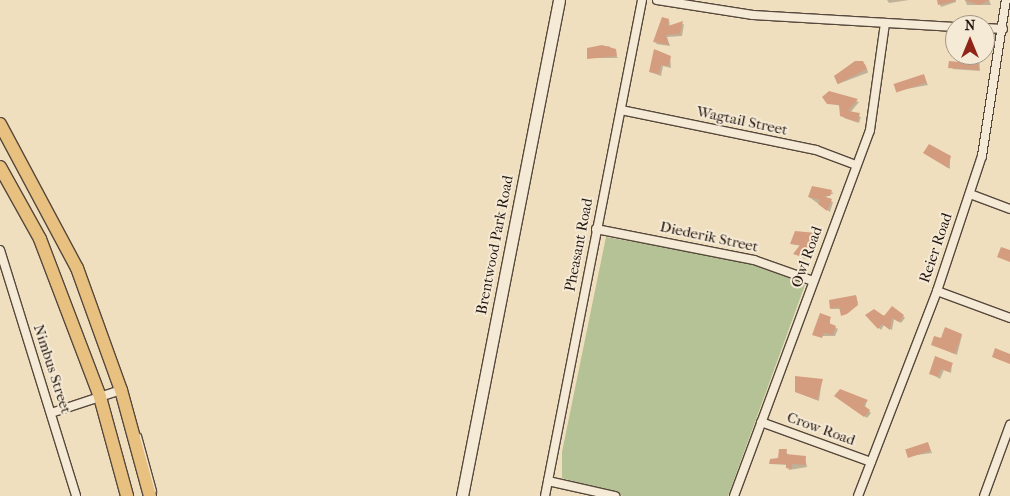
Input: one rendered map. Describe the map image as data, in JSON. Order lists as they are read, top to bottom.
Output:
{
  "streets": {
    "street": [
      "Wagtail Street",
      "Diederik Street",
      "Brentwood Park Road",
      "Pheasant Road",
      "Reier Road",
      "Owl Road",
      "Nimbus Street",
      "Crow Road"
    ]
  },
  "crossings": [
    ["Wagtail Street", "Pheasant Road"],
    ["Wagtail Street", "Owl Road"],
    ["Diederik Street", "Pheasant Road"],
    ["Diederik Street", "Owl Road"],
    ["Reier Road", "Crow Road"],
    ["Owl Road", "Crow Road"]
  ],
  "north": "top"
}
